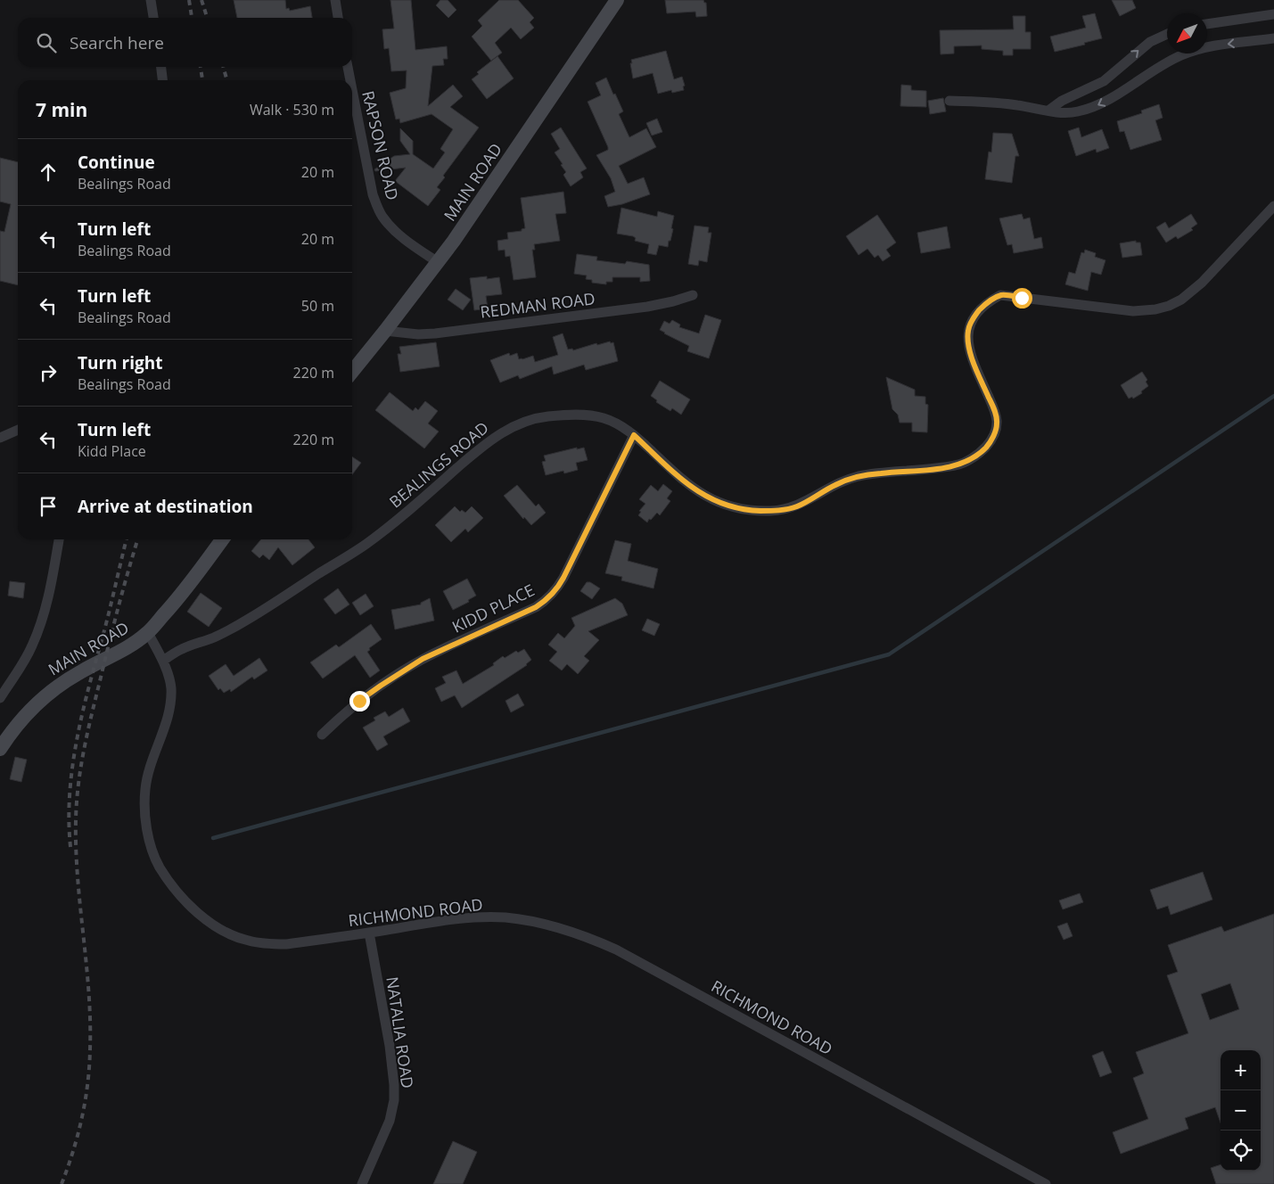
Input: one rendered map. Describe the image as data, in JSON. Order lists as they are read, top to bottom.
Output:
{
  "streets": {
    "main road": ["MAIN ROAD"],
    "street": [
      "RAPSON ROAD",
      "REDMAN ROAD",
      "BEALINGS ROAD",
      "KIDD PLACE",
      "RICHMOND ROAD",
      "NATALIA ROAD"
    ]
  },
  "crossings": [
    ["RAPSON ROAD", "MAIN ROAD"],
    ["MAIN ROAD", "REDMAN ROAD"],
    ["MAIN ROAD", "RICHMOND ROAD"],
    ["BEALINGS ROAD", "KIDD PLACE"],
    ["BEALINGS ROAD", "RICHMOND ROAD"],
    ["RICHMOND ROAD", "NATALIA ROAD"]
  ],
  "north": "bottom left",
  "page": {
    "search": "Search here",
    "heading": ["7 min", "Walk · 530 m"],
    "list": [
      ["Continue", "Bealings Road", "20 m"],
      ["Turn left", "Bealings Road", "20 m"],
      ["Turn left", "Bealings Road", "50 m"],
      ["Turn right", "Bealings Road", "220 m"],
      ["Turn left", "Kidd Place", "220 m"],
      "Arrive at destination"
    ],
    "map_buttons": ["+", "−"]
  }
}
